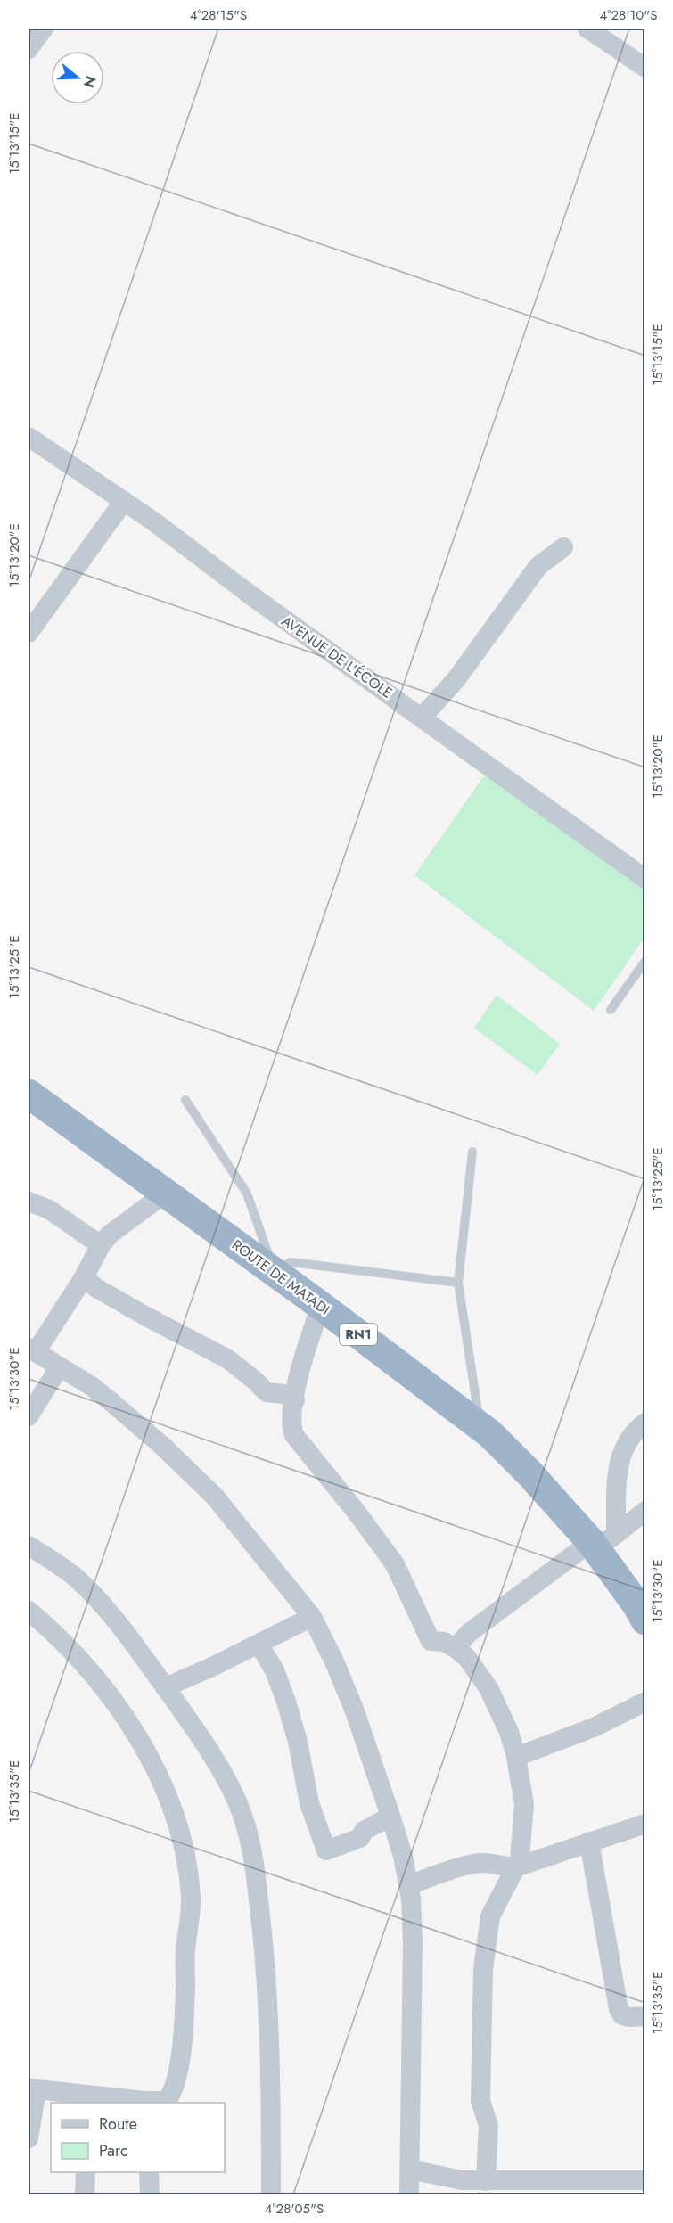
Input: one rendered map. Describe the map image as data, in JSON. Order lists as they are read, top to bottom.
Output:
{
  "streets": {
    "highway": ["ROUTE DE MATADI", "RN1"],
    "street": ["AVENUE DE L'ÉCOLE"]
  },
  "legend": ["Route", "Parc"],
  "north": "right",
  "coordinates": [
    "4°28'15\"S",
    "4°28'10\"S",
    "15°13'15\"E",
    "15°13'20\"E",
    "15°13'25\"E",
    "15°13'30\"E",
    "15°13'35\"E",
    "4°28'05\"S"
  ]
}
